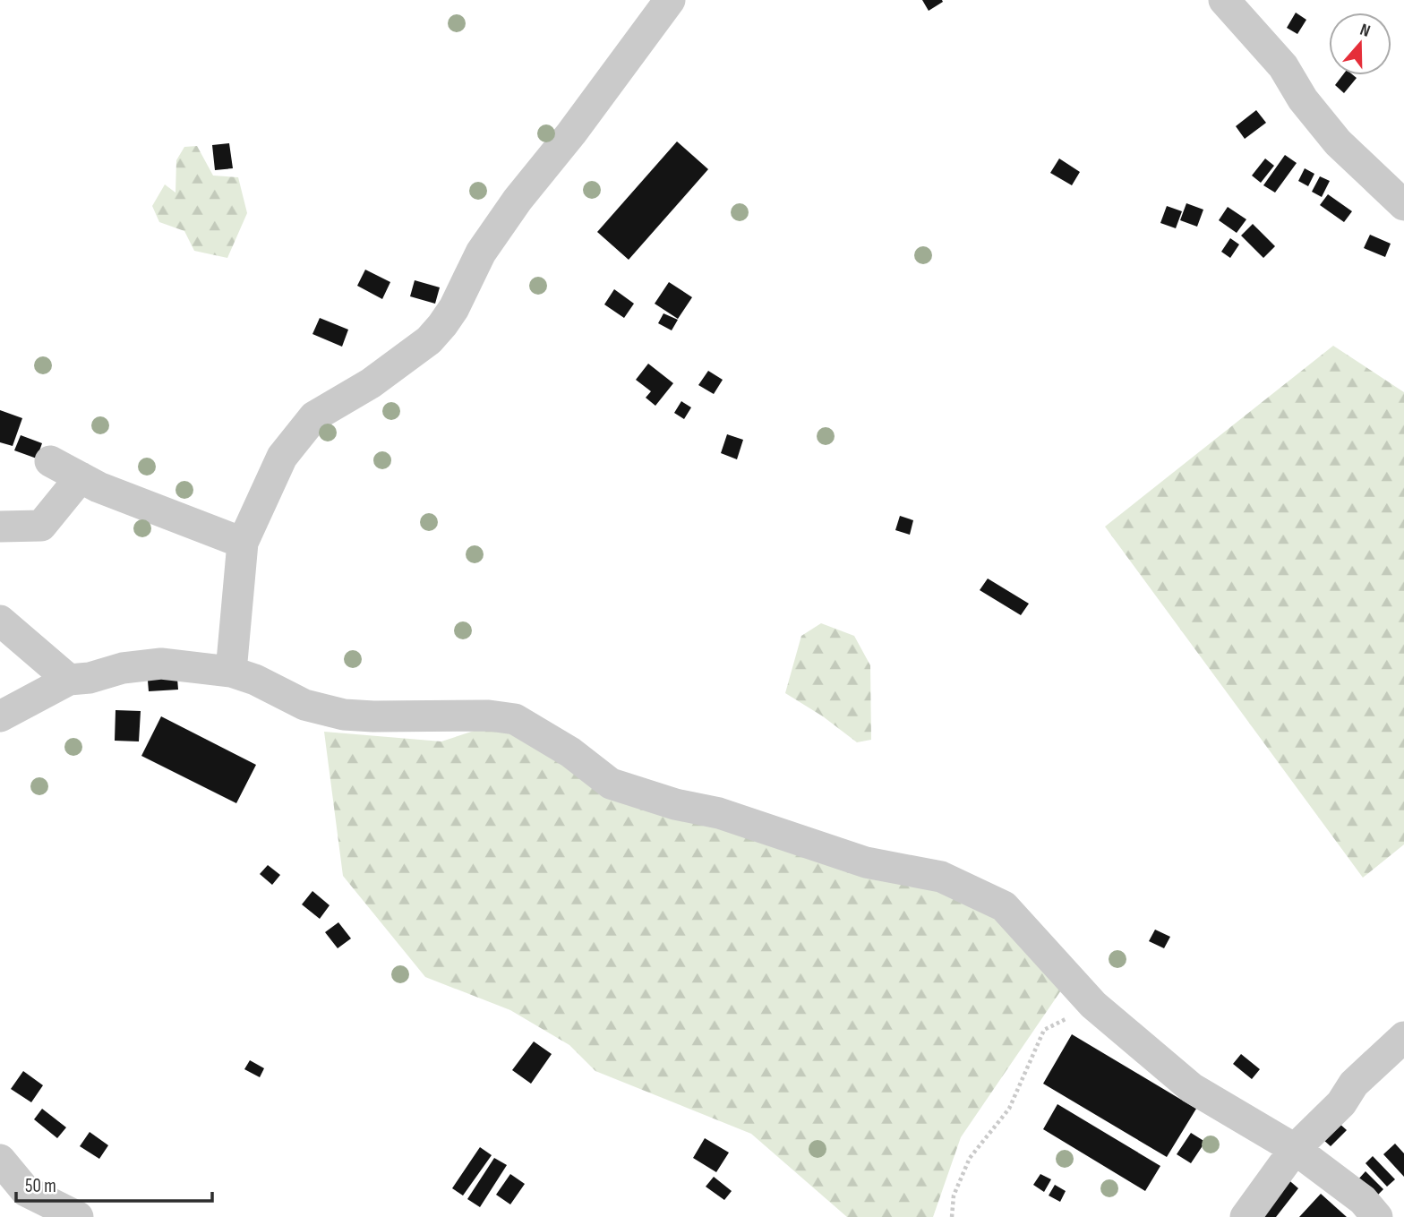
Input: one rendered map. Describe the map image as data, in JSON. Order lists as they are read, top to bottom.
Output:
{
  "scale_bar": "50 m",
  "north": "top"
}
